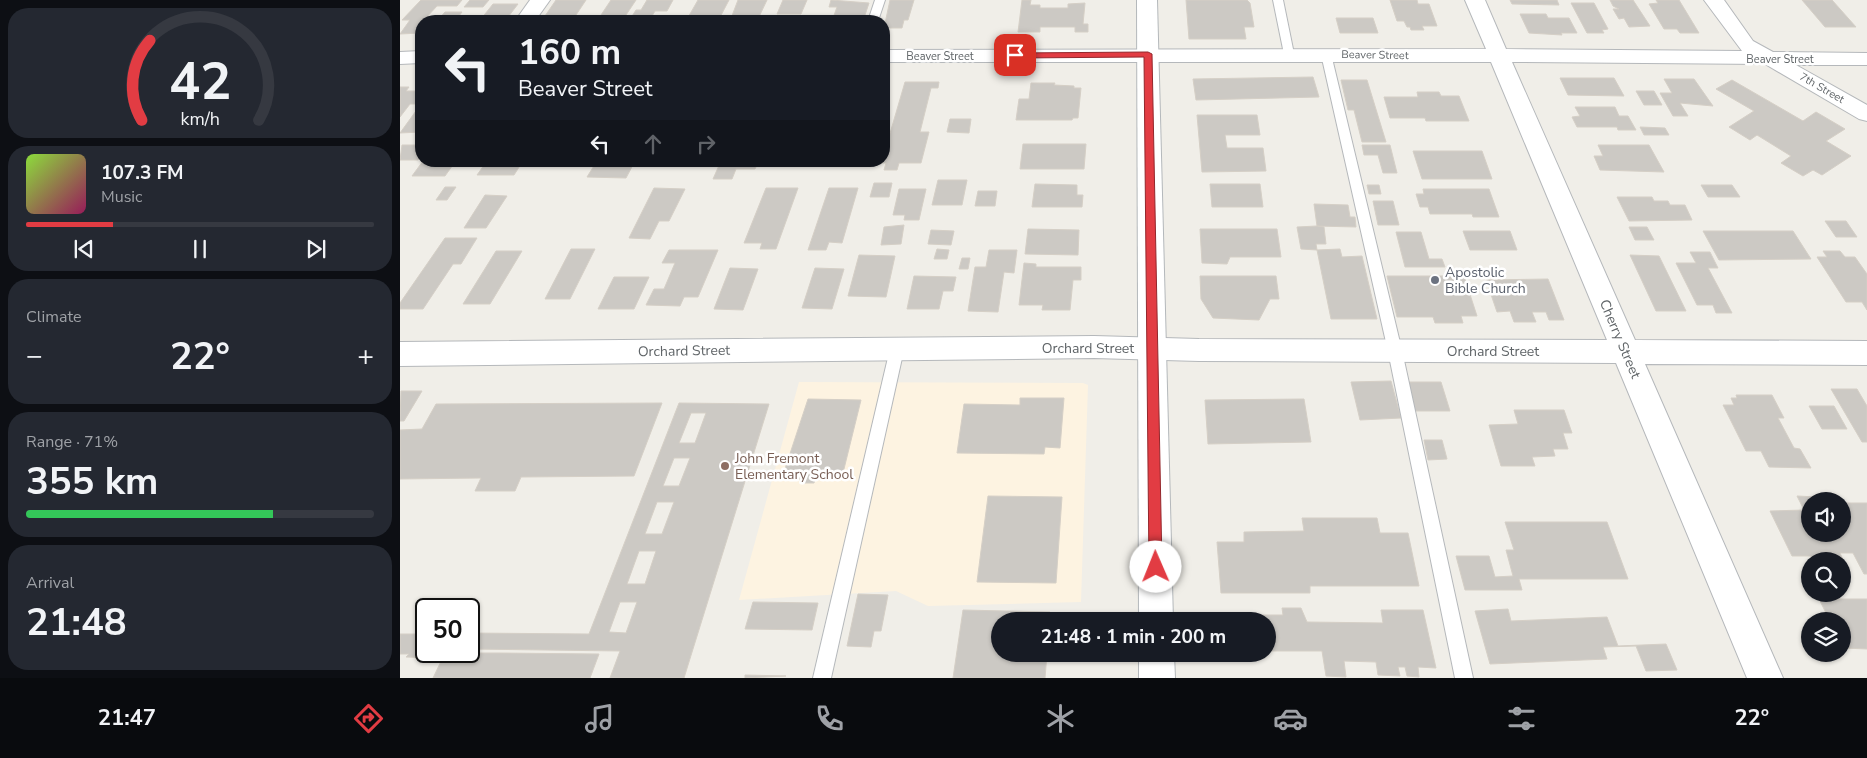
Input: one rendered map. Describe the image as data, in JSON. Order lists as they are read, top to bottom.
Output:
{
  "streets": {
    "street": [
      "Beaver Street",
      "7th Street",
      "Cherry Street",
      "Orchard Street"
    ]
  },
  "crossings": [
    ["Beaver Street", "7th Street"],
    ["Beaver Street", "Cherry Street"],
    ["Cherry Street", "Orchard Street"]
  ],
  "places": ["Apostolic Bible Church", "John Fremont Elementary School"],
  "page": {
    "turn": ["160 m", "Beaver Street"],
    "song": ["107.3 FM", "Music"],
    "tile": [
      "Climate",
      ["Range · 71%", "355 km"],
      ["Arrival", "21:48"]
    ],
    "heat": ["−", "22°", "+"],
    "limit": "50",
    "trip": "21:48 · 1 min · 200 m",
    "tabs": ["21:47", "22°"],
    "gauge": ["42", "km/h"]
  }
}
